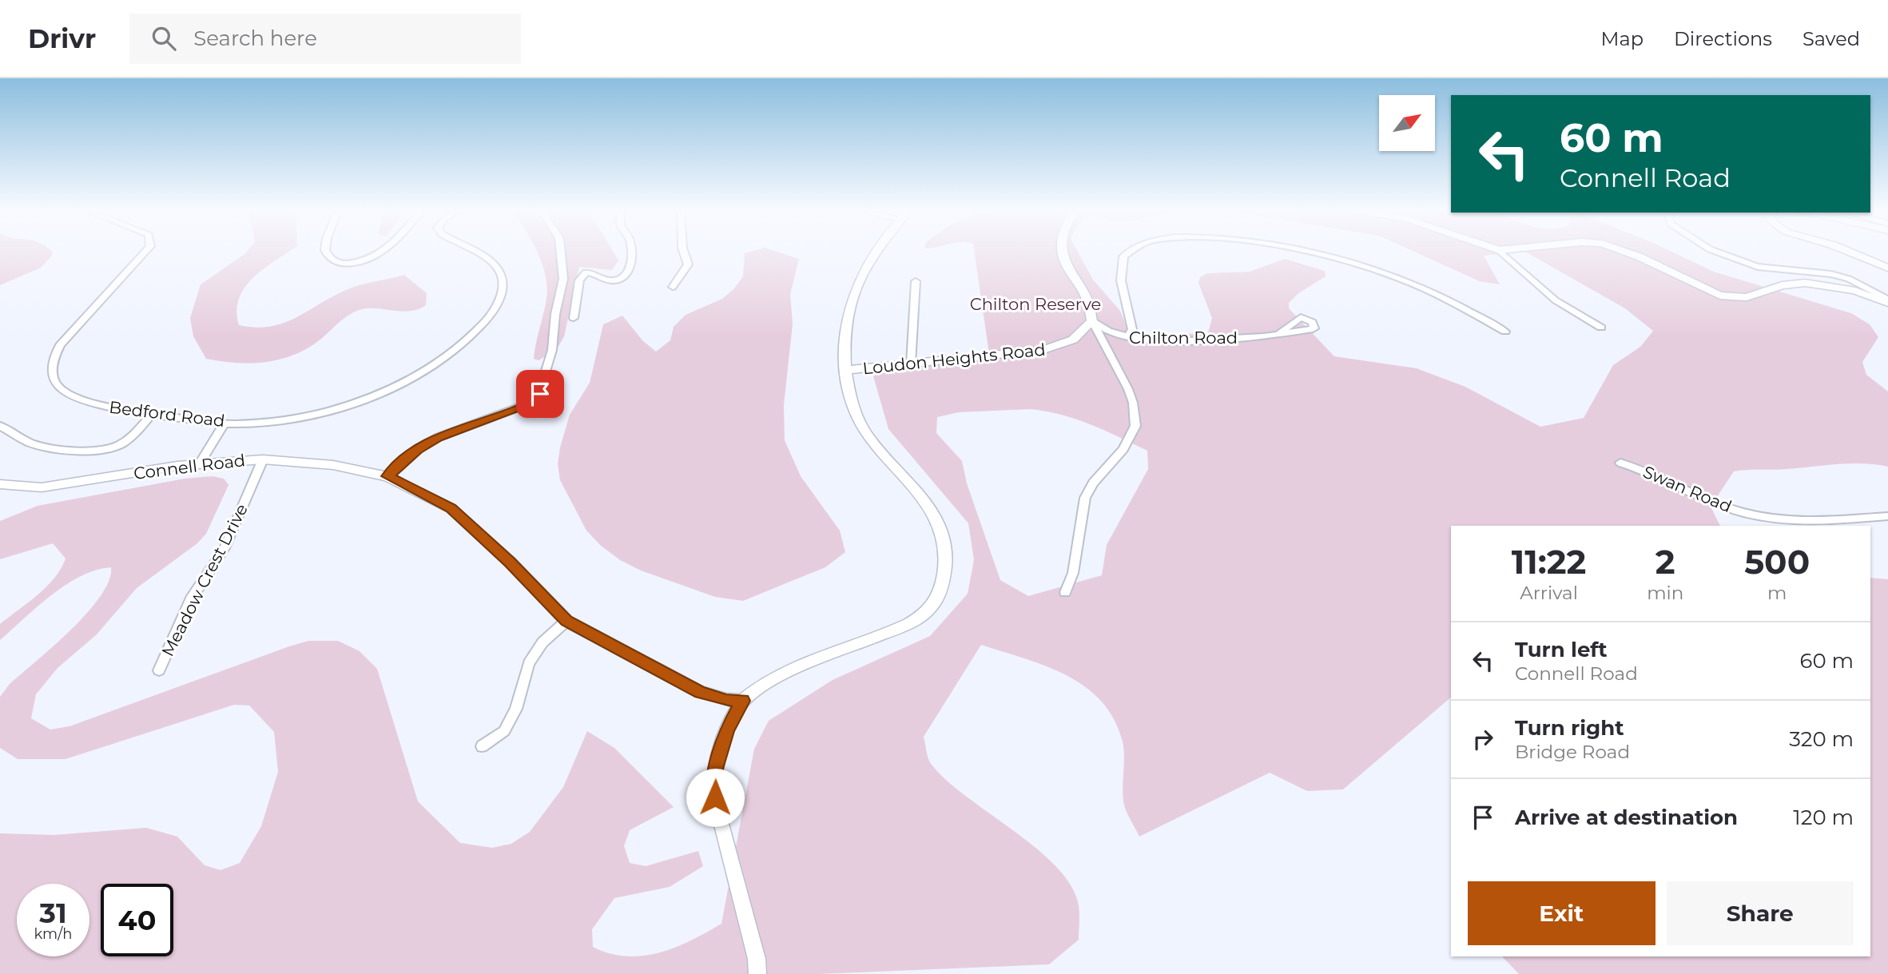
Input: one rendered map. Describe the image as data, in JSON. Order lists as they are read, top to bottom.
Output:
{
  "streets": {
    "main road": ["Loudon Heights Road", "Connell Road"],
    "street": [
      "Chilton Road",
      "Bedford Road",
      "Swan Road",
      "Meadow Crest Drive"
    ]
  },
  "crossings": [
    ["Chilton Road", "Loudon Heights Road"],
    ["Loudon Heights Road", "Connell Road"],
    ["Connell Road", "Meadow Crest Drive"]
  ],
  "parks": ["Chilton Reserve"],
  "north": "top right",
  "page": {
    "header": "Drivr",
    "search": "Search here",
    "nav": ["Map", "Directions", "Saved"],
    "turn": ["60 m", "Connell Road"],
    "eta": [
      "11:22",
      "Arrival",
      "2",
      "min",
      "500",
      "m"
    ],
    "list": [
      {
        "name": "Turn left",
        "note": "Connell Road",
        "value": "60 m"
      },
      {
        "name": "Turn right",
        "note": "Bridge Road",
        "value": "320 m"
      },
      {
        "name": "Arrive at destination",
        "value": "120 m"
      }
    ],
    "buttons": ["Exit", "Share"],
    "speed": "31 km/h",
    "limit": "40"
  }
}
